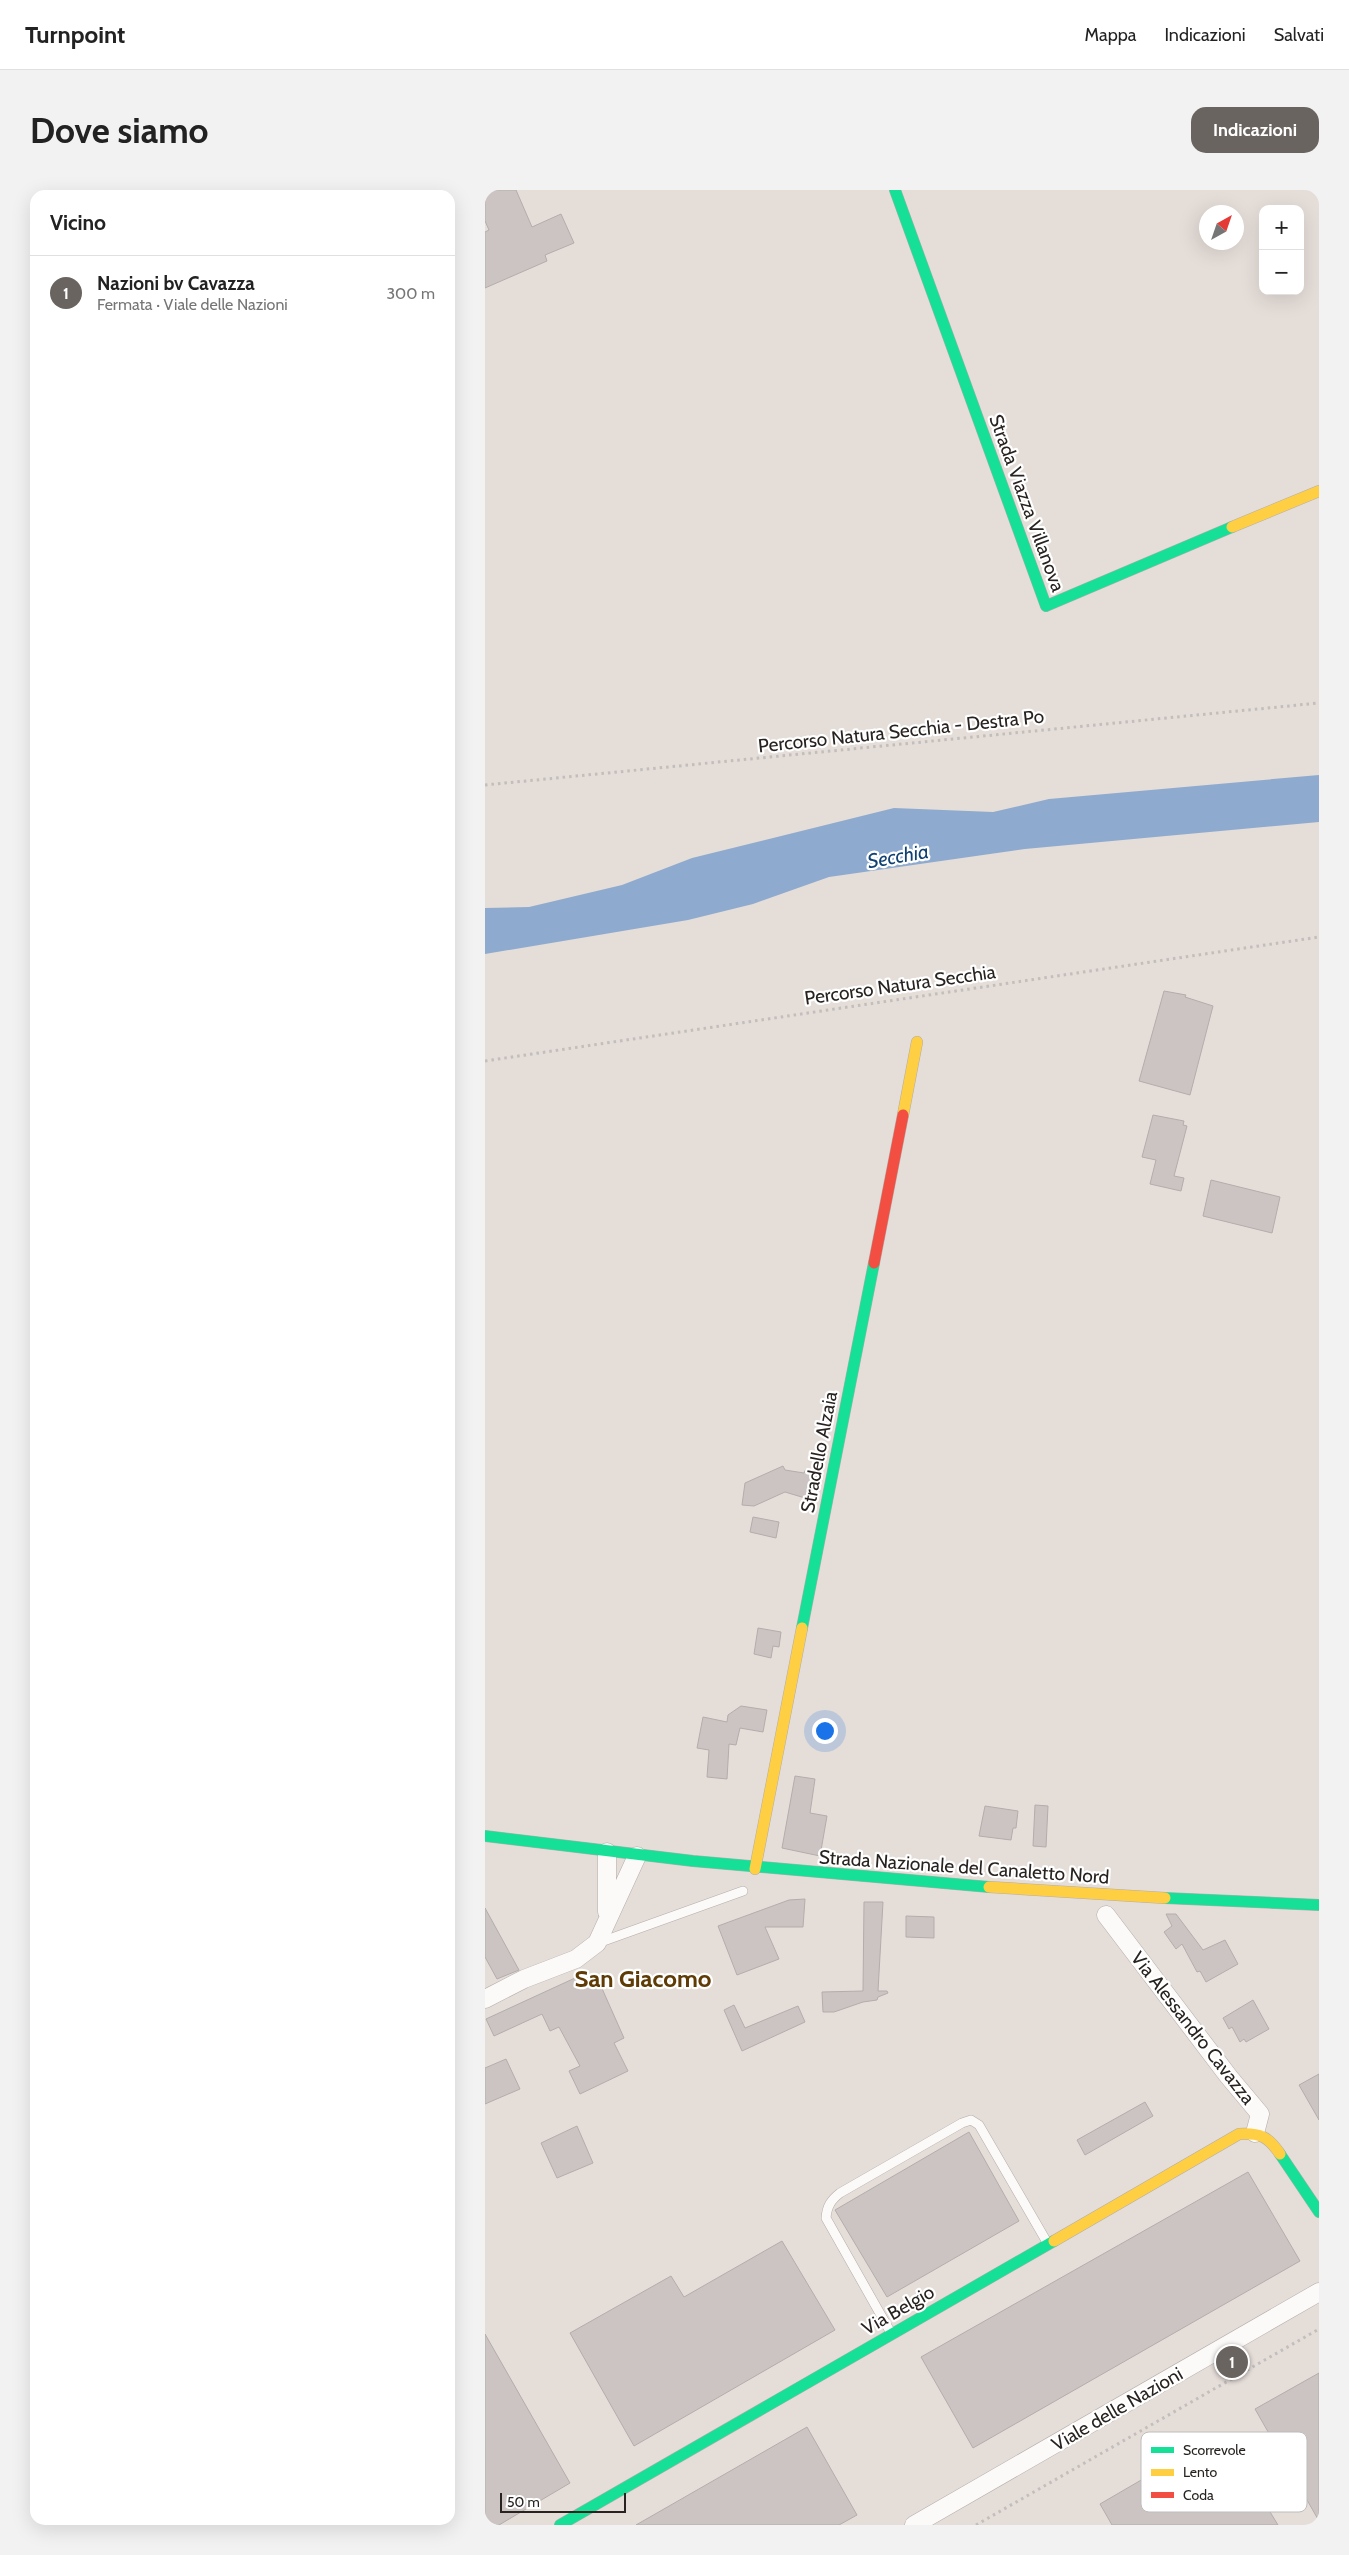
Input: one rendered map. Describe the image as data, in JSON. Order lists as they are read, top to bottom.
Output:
{
  "streets": {
    "street": [
      "Strada Viazza Villanova",
      "Stradello Alzaia",
      "Strada Nazionale del Canaletto Nord",
      "Via Alessandro Cavazza",
      "Via Belgio",
      "Viale delle Nazioni"
    ],
    "path": ["Percorso Natura Secchia - Destra Po", "Percorso Natura Secchia"]
  },
  "crossings": [
    ["Stradello Alzaia", "Strada Nazionale del Canaletto Nord"],
    ["Via Alessandro Cavazza", "Via Belgio"]
  ],
  "districts": ["San Giacomo"],
  "water": ["Secchia"],
  "legend": ["Scorrevole", "Lento", "Coda"],
  "scale_bar": "50 m",
  "north": "top right",
  "page": {
    "header": "Turnpoint",
    "nav": ["Mappa", "Indicazioni", "Salvati"],
    "buttons": "Indicazioni",
    "title": "Dove siamo",
    "heading": "Vicino",
    "map_buttons": ["+", "−"],
    "list": [
      {
        "mark": "1",
        "name": "Nazioni bv Cavazza",
        "note": "Fermata · Viale delle Nazioni",
        "value": "300 m"
      }
    ],
    "pins": "1",
    "scale": "50 m"
  }
}
